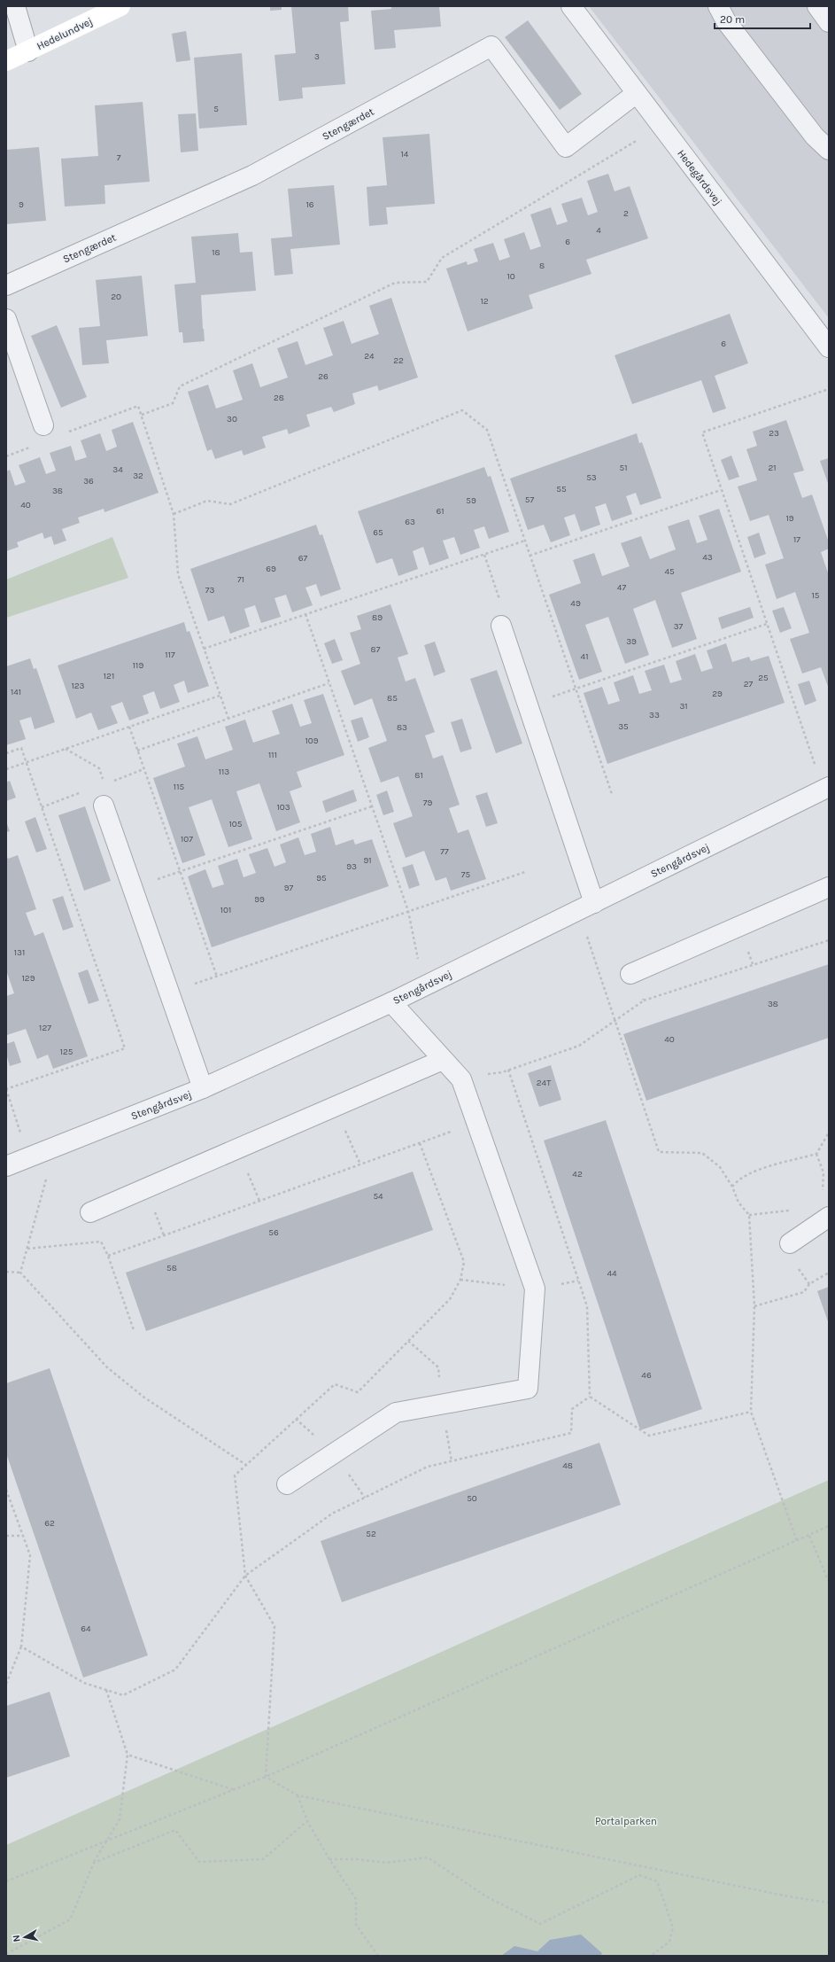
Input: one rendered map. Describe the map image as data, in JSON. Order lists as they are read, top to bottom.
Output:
{
  "streets": {
    "street": [
      "Hedelundvej",
      "Stengærdet",
      "Hedegårdsvej",
      "Stengårdsvej"
    ]
  },
  "crossings": [
    ["Stengærdet", "Hedegårdsvej"]
  ],
  "parks": ["Portalparken"],
  "house_numbers": [
    "3",
    "5",
    "14",
    "7",
    "9",
    "16",
    "2",
    "4",
    "6",
    "18",
    "8",
    "10",
    "20",
    "12",
    "6",
    "24",
    "22",
    "26",
    "28",
    "30",
    "23",
    "51",
    "21",
    "34",
    "32",
    "53",
    "36",
    "55",
    "38",
    "57",
    "59",
    "40",
    "61",
    "19",
    "63",
    "65",
    "17",
    "43",
    "67",
    "69",
    "45",
    "71",
    "47",
    "73",
    "15",
    "49",
    "89",
    "37",
    "39",
    "87",
    "117",
    "41",
    "119",
    "121",
    "25",
    "27",
    "123",
    "141",
    "29",
    "85",
    "31",
    "33",
    "35",
    "83",
    "109",
    "111",
    "113",
    "81",
    "115",
    "79",
    "103",
    "105",
    "107",
    "77",
    "91",
    "93",
    "75",
    "95",
    "97",
    "99",
    "101",
    "131",
    "129",
    "38",
    "127",
    "40",
    "125",
    "24T",
    "42",
    "54",
    "56",
    "58",
    "44",
    "46",
    "48",
    "50",
    "62",
    "52",
    "64"
  ],
  "scale_bar": "20 m",
  "north": "left"
}
